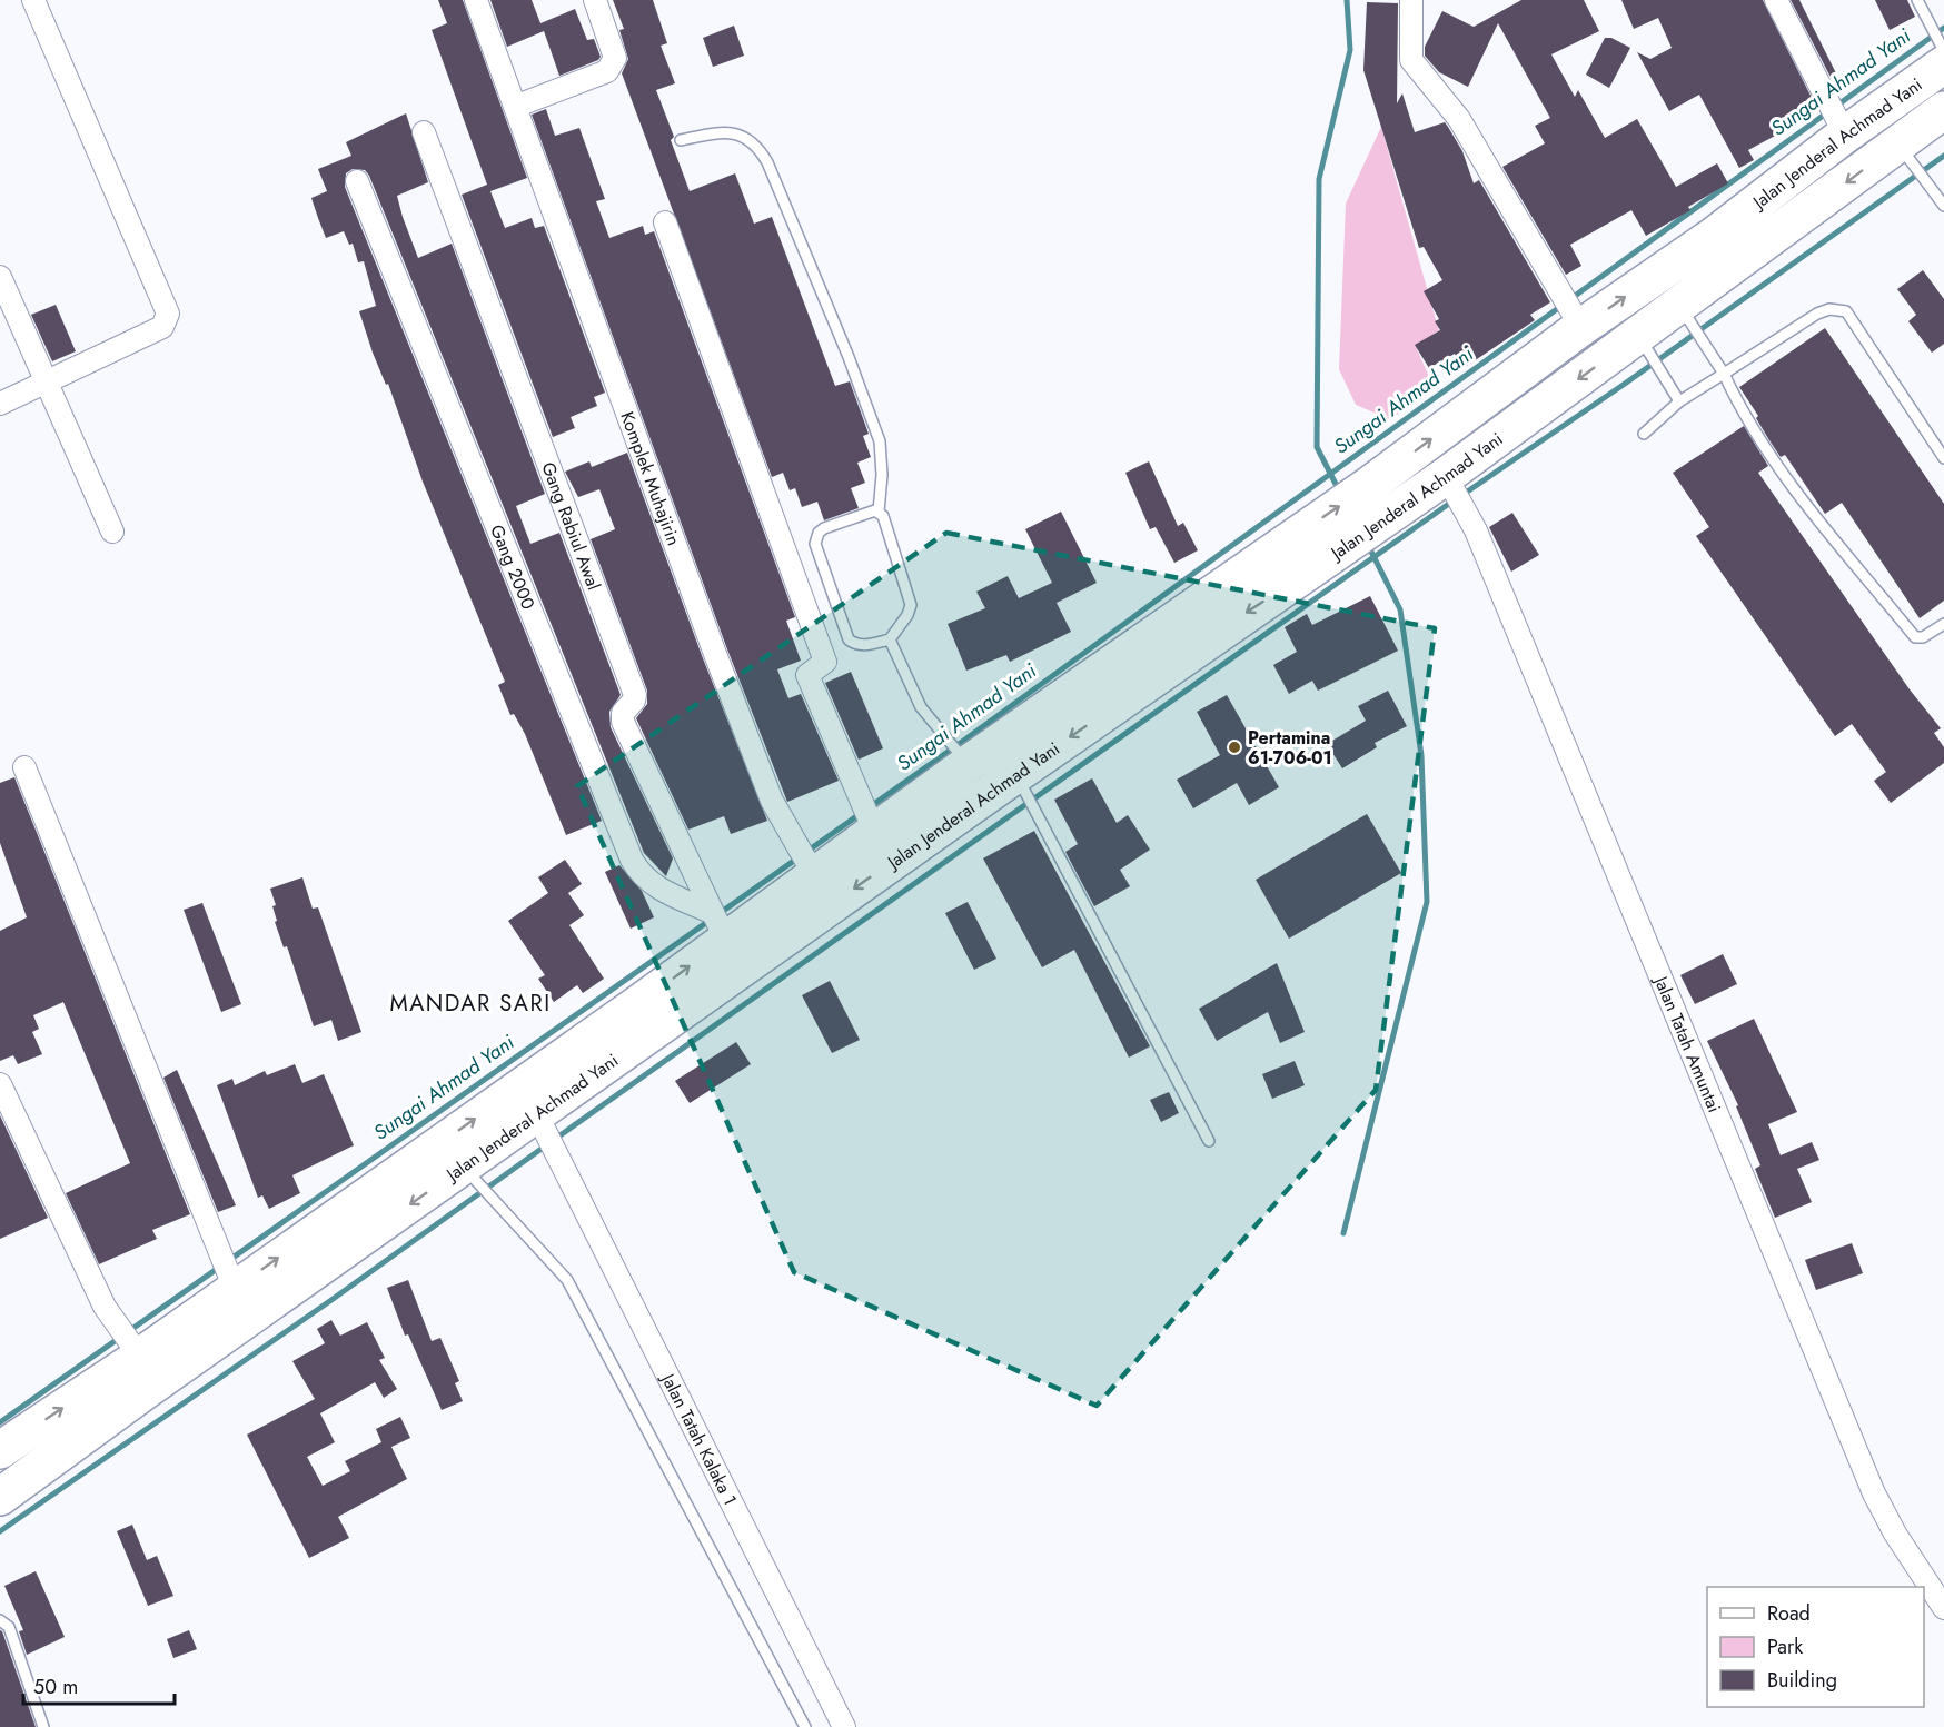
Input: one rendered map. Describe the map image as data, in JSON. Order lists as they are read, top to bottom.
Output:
{
  "streets": {
    "highway": ["Jalan Jenderal Achmad Yani"],
    "street": [
      "Komplek Muhajirin",
      "Gang Rabiul Awal",
      "Gang 2000",
      "Jalan Tatah Amuntai",
      "Jalan Tatah Kalaka 1"
    ]
  },
  "crossings": [
    ["Jalan Jenderal Achmad Yani", "Komplek Muhajirin"],
    ["Jalan Jenderal Achmad Yani", "Gang Rabiul Awal"],
    ["Jalan Jenderal Achmad Yani", "Gang 2000"],
    ["Jalan Jenderal Achmad Yani", "Jalan Tatah Amuntai"],
    ["Jalan Jenderal Achmad Yani", "Jalan Tatah Kalaka 1"],
    ["Gang Rabiul Awal", "Gang 2000"]
  ],
  "districts": ["MANDAR SARI"],
  "water": ["Sungai Ahmad Yani"],
  "places": ["Pertamina 61-706-01"],
  "legend": ["Road", "Park", "Building"],
  "scale_bar": "50 m"
}
